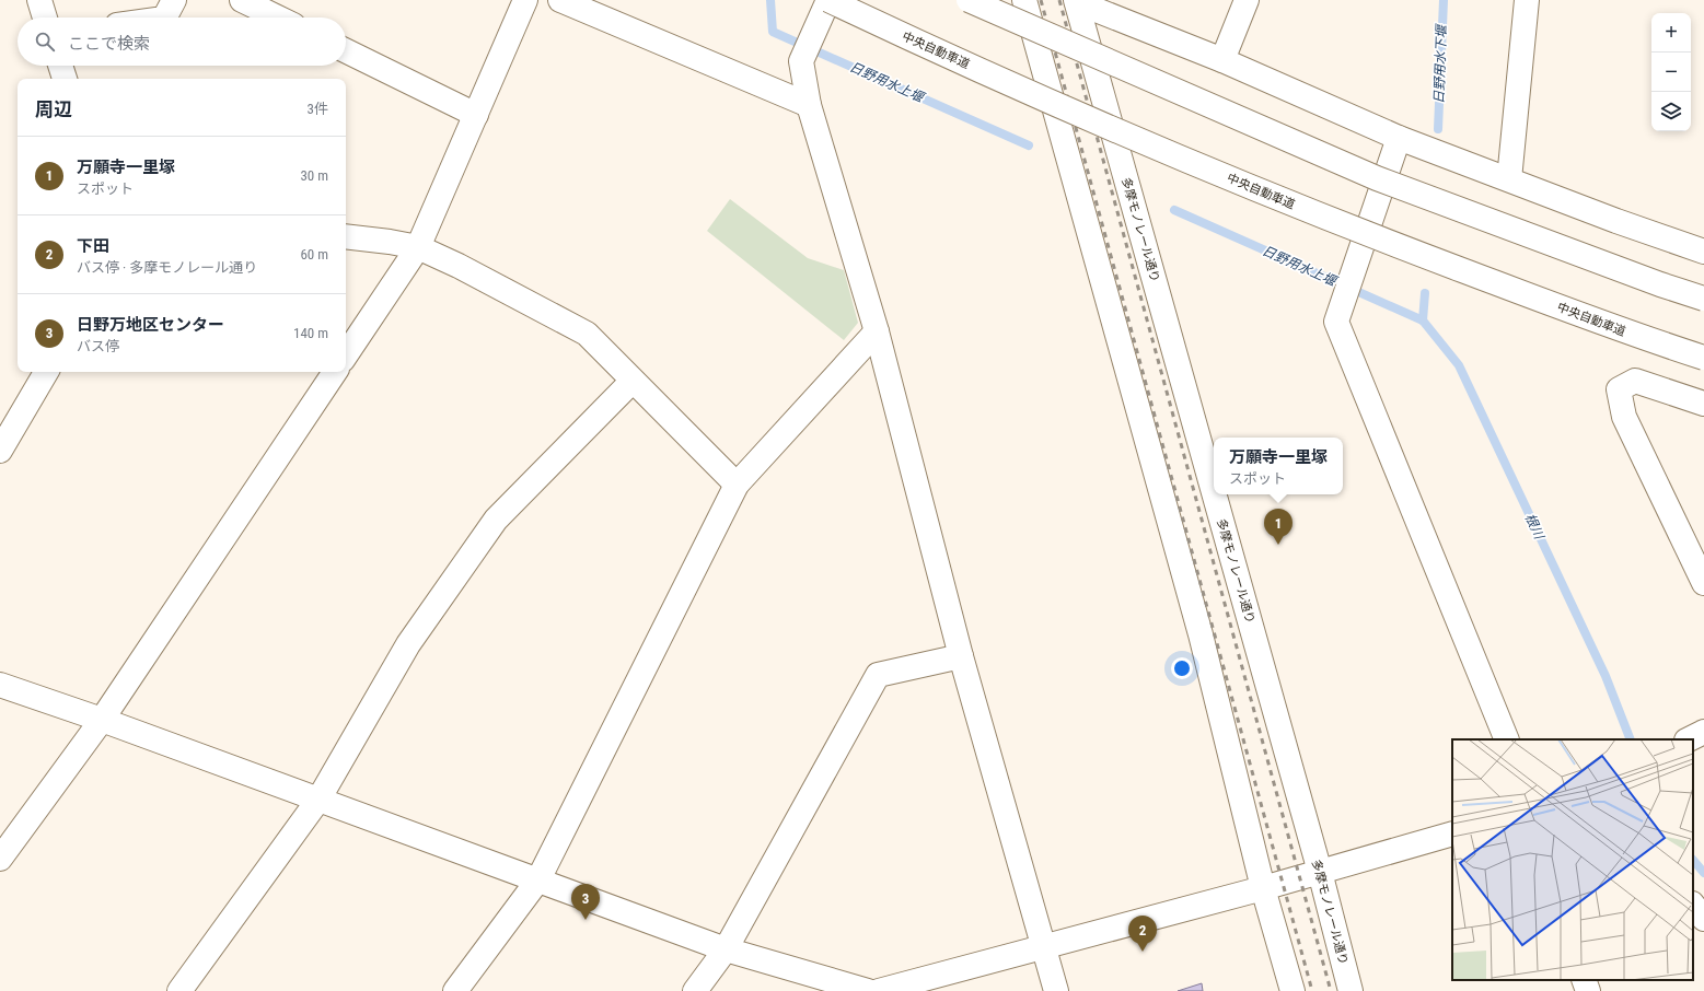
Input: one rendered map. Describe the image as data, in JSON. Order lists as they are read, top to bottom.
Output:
{
  "streets": {
    "main road": ["中央自動車道", "多摩モノレール通り"]
  },
  "water": ["日野用水下堰", "日野用水上堰", "根川"],
  "page": {
    "map_buttons": ["+", "−"],
    "search": "ここで検索",
    "heading": ["周辺", "3件"],
    "list": [
      {
        "mark": "1",
        "name": "万願寺一里塚",
        "note": "スポット",
        "value": "30 m"
      },
      {
        "mark": "2",
        "name": "下田",
        "note": "バス停 · 多摩モノレール通り",
        "value": "60 m"
      },
      {
        "mark": "3",
        "name": "日野万地区センター",
        "note": "バス停",
        "value": "140 m"
      }
    ],
    "popup": ["万願寺一里塚", "スポット"],
    "pins": ["1", "3", "2"]
  }
}
